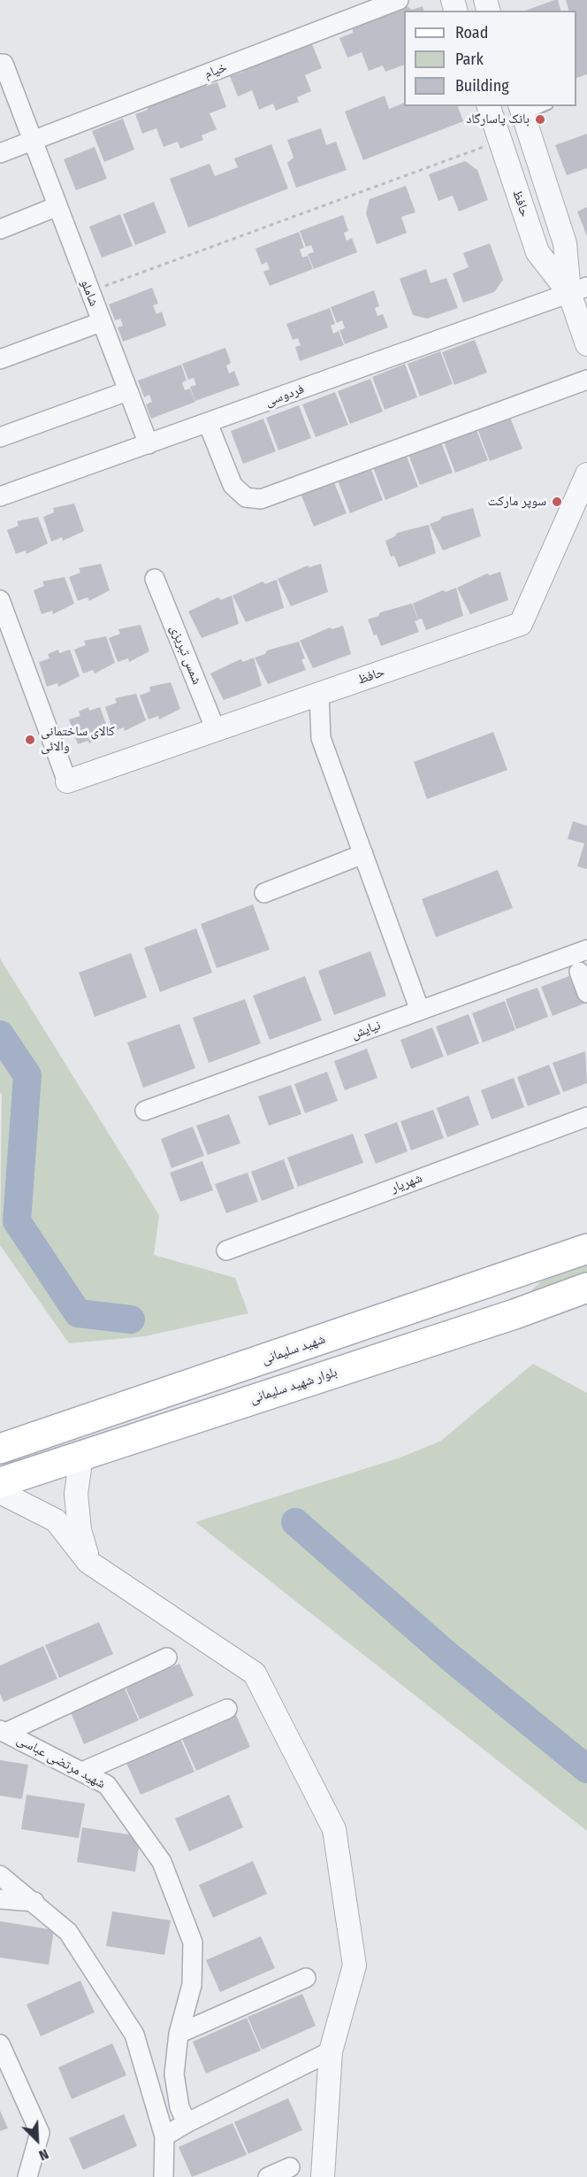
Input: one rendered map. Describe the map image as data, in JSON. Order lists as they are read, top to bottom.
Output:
{
  "streets": {
    "main road": ["شهید سلیمانی", "بلوار شهید سلیمانی"],
    "street": [
      "خیام",
      "حافظ",
      "شاملو",
      "فردوسی",
      "شمس تبریزی",
      "نیایش",
      "شهریار",
      "شهید مرتضی عباسی"
    ]
  },
  "crossings": [
    ["خیام", "شاملو"],
    ["حافظ", "فردوسی"],
    ["حافظ", "شمس تبریزی"],
    ["شاملو", "فردوسی"]
  ],
  "places": ["بانک پاسارگاد", "سوپر مارکت", "کالای ساختمانی والائی"],
  "legend": ["Road", "Park", "Building"],
  "north": "bottom right"
}
